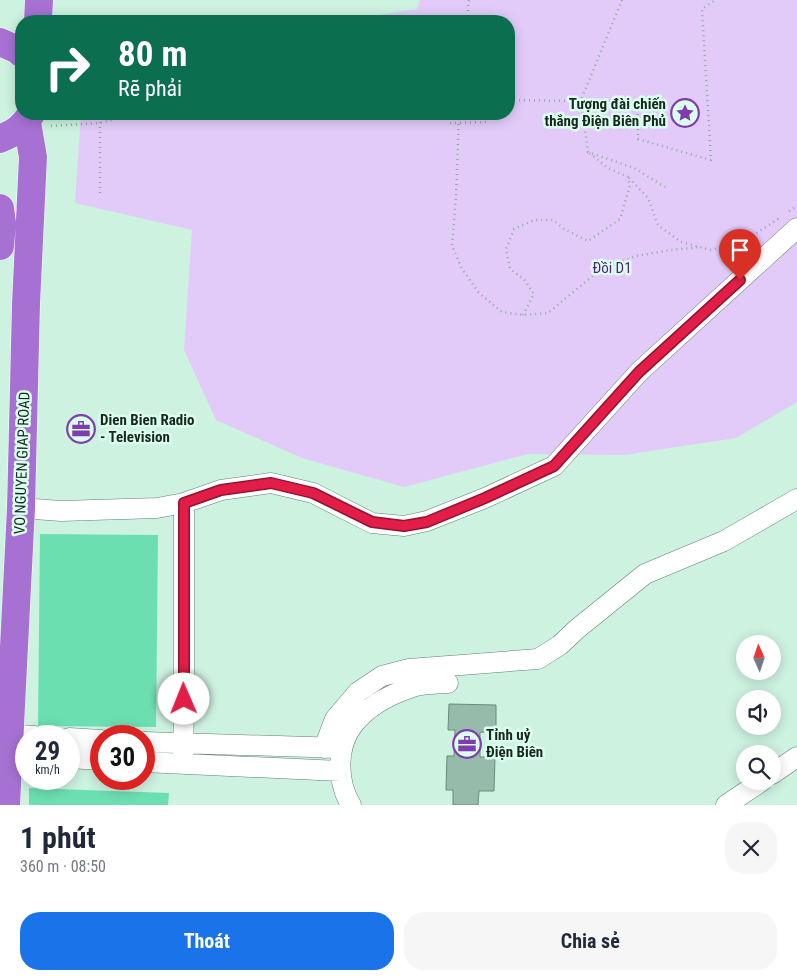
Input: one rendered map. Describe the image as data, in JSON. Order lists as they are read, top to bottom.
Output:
{
  "streets": {
    "highway": ["VO NGUYEN GIAP ROAD"]
  },
  "parks": ["Đồi D1"],
  "places": {
    "place": ["Tượng đài chiến thắng Điện Biên Phủ"],
    "office": ["Dien Bien Radio - Television", "Tỉnh uỷ Điện Biên"]
  },
  "north": "top",
  "page": {
    "turn": ["80 m", "Rẽ phải"],
    "speed": "29 km/h",
    "limit": "30",
    "heading": ["1 phút", "360 m · 08:50"],
    "buttons": ["Thoát", "Chia sẻ"]
  }
}
